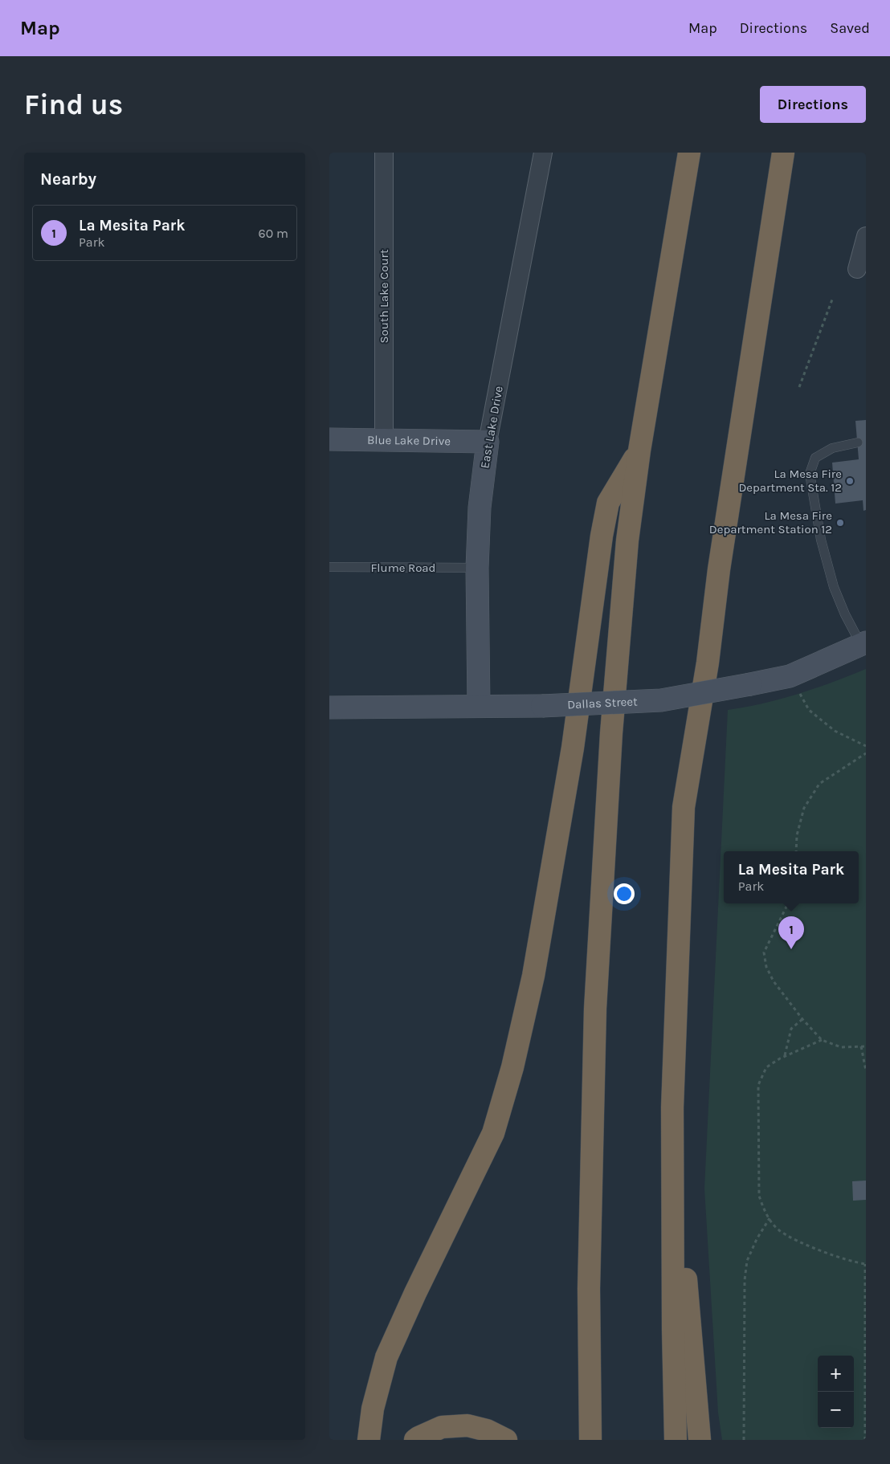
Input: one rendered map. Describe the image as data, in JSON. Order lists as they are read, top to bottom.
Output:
{
  "streets": {
    "street": [
      "South Lake Court",
      "East Lake Drive",
      "Blue Lake Drive",
      "Dallas Street"
    ],
    "lane": ["Flume Road"]
  },
  "crossings": [
    ["South Lake Court", "Blue Lake Drive"],
    ["East Lake Drive", "Blue Lake Drive"],
    ["East Lake Drive", "Flume Road"],
    ["East Lake Drive", "Dallas Street"]
  ],
  "places": ["La Mesa Fire Department Sta. 12", "La Mesa Fire Department Station 12"],
  "page": {
    "header": "Map",
    "nav": ["Map", "Directions", "Saved"],
    "buttons": "Directions",
    "title": "Find us",
    "heading": "Nearby",
    "list": [
      {
        "mark": "1",
        "name": "La Mesita Park",
        "note": "Park",
        "value": "60 m"
      }
    ],
    "popup": ["La Mesita Park", "Park"],
    "pins": "1",
    "map_buttons": ["+", "−"]
  }
}
